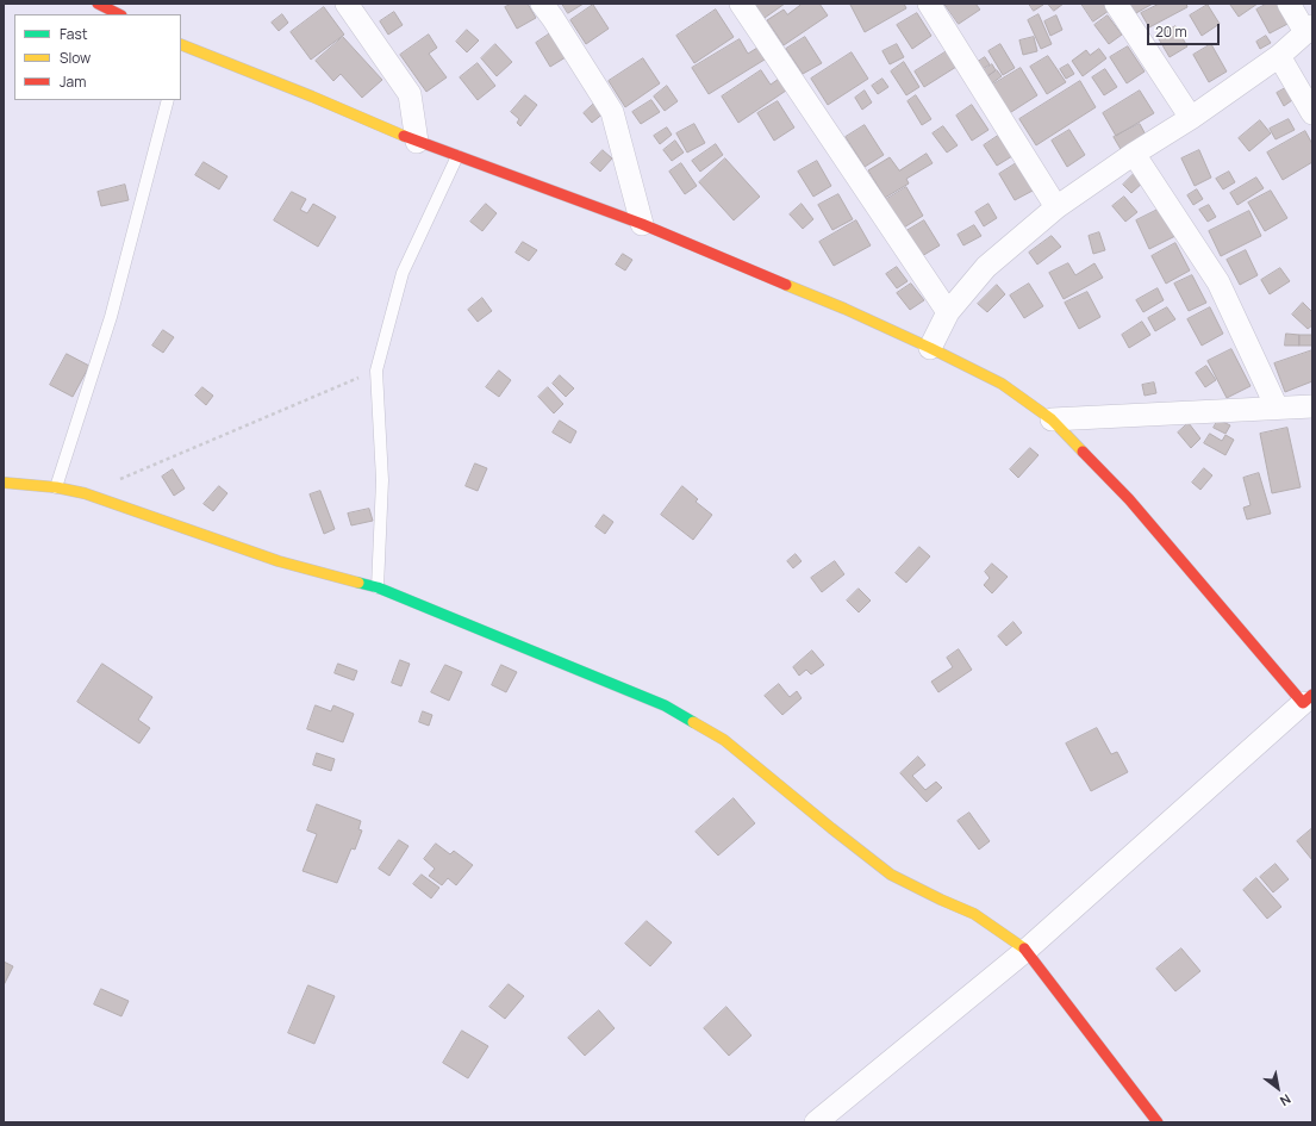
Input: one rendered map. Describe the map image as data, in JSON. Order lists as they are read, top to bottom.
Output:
{
  "legend": ["Fast", "Slow", "Jam"],
  "scale_bar": "20 m",
  "north": "bottom right"
}
